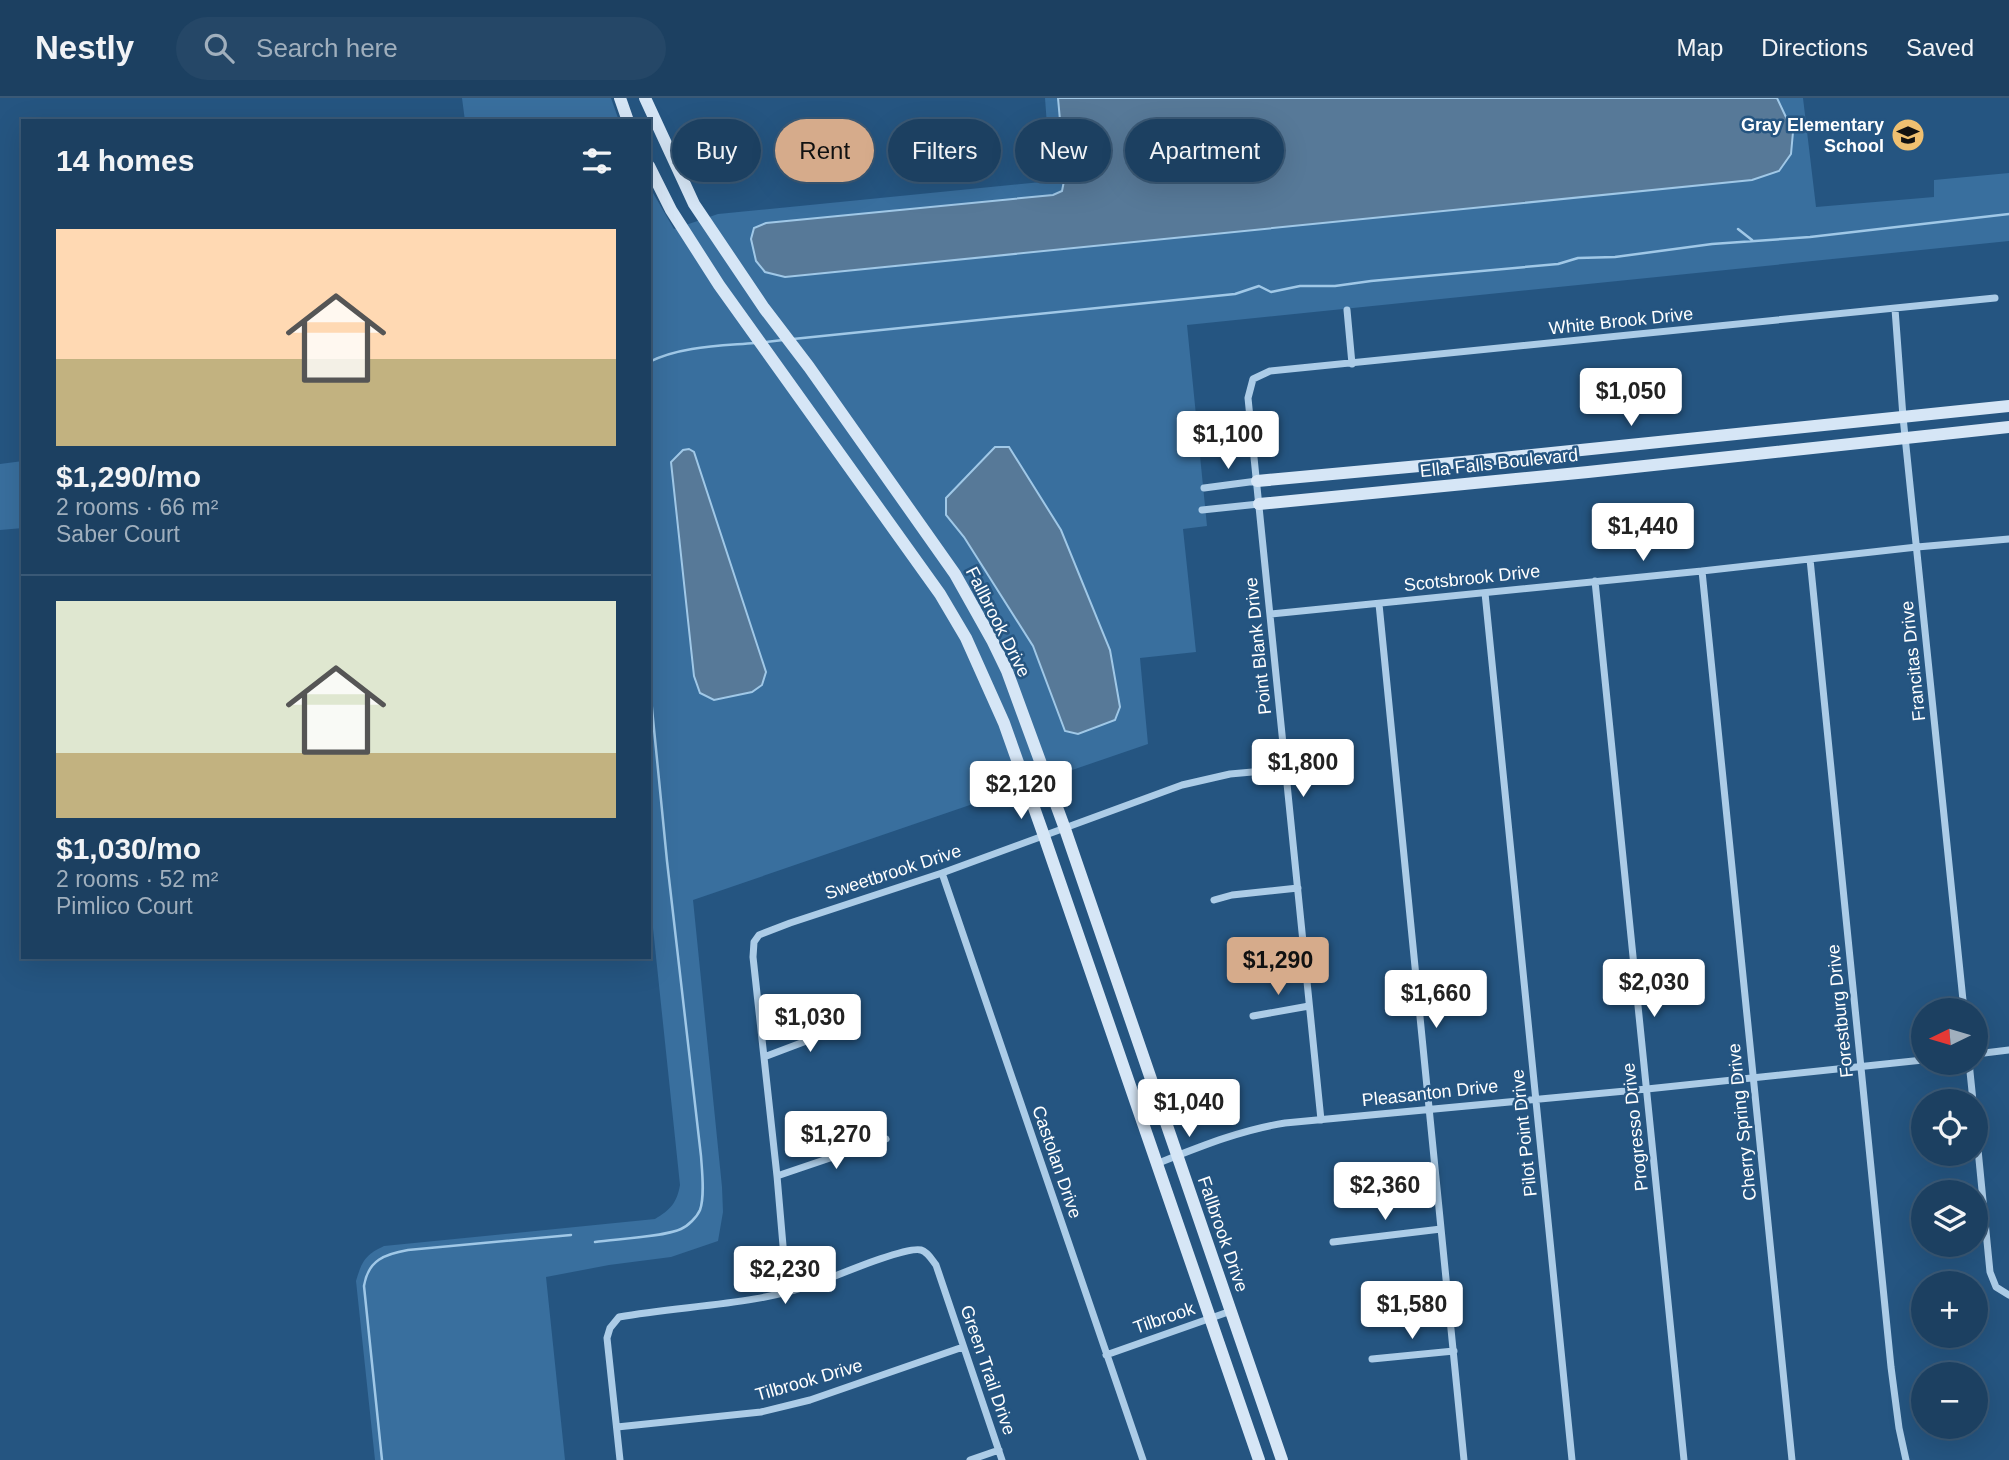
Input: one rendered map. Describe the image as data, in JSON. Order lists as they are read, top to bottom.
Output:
{
  "streets": {
    "main road": ["Ella Falls Boulevard", "Fallbrook Drive"],
    "street": [
      "White Brook Drive",
      "Scotsbrook Drive",
      "Point Blank Drive",
      "Francitas Drive",
      "Sweetbrook Drive",
      "Forestburg Drive",
      "Pleasanton Drive",
      "Cherry Spring Drive",
      "Progresso Drive",
      "Pilot Point Drive",
      "Castolan Drive",
      "Tilbrook",
      "Green Trail Drive",
      "Tilbrook Drive"
    ]
  },
  "crossings": [
    ["White Brook Drive", "Point Blank Drive"],
    ["White Brook Drive", "Francitas Drive"],
    ["Ella Falls Boulevard", "Point Blank Drive"],
    ["Ella Falls Boulevard", "Francitas Drive"],
    ["Scotsbrook Drive", "Point Blank Drive"],
    ["Scotsbrook Drive", "Francitas Drive"],
    ["Scotsbrook Drive", "Forestburg Drive"],
    ["Scotsbrook Drive", "Cherry Spring Drive"],
    ["Scotsbrook Drive", "Progresso Drive"],
    ["Scotsbrook Drive", "Pilot Point Drive"],
    ["Fallbrook Drive", "Sweetbrook Drive"],
    ["Fallbrook Drive", "Pleasanton Drive"],
    ["Fallbrook Drive", "Tilbrook"],
    ["Point Blank Drive", "Sweetbrook Drive"],
    ["Point Blank Drive", "Pleasanton Drive"],
    ["Sweetbrook Drive", "Castolan Drive"],
    ["Forestburg Drive", "Pleasanton Drive"],
    ["Pleasanton Drive", "Cherry Spring Drive"],
    ["Pleasanton Drive", "Progresso Drive"],
    ["Pleasanton Drive", "Pilot Point Drive"],
    ["Castolan Drive", "Tilbrook"],
    ["Green Trail Drive", "Tilbrook Drive"]
  ],
  "places": {
    "school or university": ["Gray Elementary School"]
  },
  "north": "left",
  "page": {
    "header": "Nestly",
    "search": "Search here",
    "nav": ["Map", "Directions", "Saved"],
    "chip": [
      "Buy",
      "Rent",
      "Filters",
      "New",
      "Apartment"
    ],
    "heading": "14 homes",
    "list": [
      {
        "name": "$1,290/mo",
        "note": "2 rooms · 66 m² · Saber Court"
      },
      {
        "name": "$1,030/mo",
        "note": "2 rooms · 52 m² · Pimlico Court"
      }
    ],
    "price": [
      "$1,050",
      "$1,100",
      "$1,440",
      "$1,800",
      "$2,120",
      "$1,290",
      "$2,030",
      "$1,660",
      "$1,030",
      "$1,040",
      "$1,270",
      "$2,360",
      "$2,230",
      "$1,580"
    ],
    "map_buttons": ["+", "−"]
  }
}
